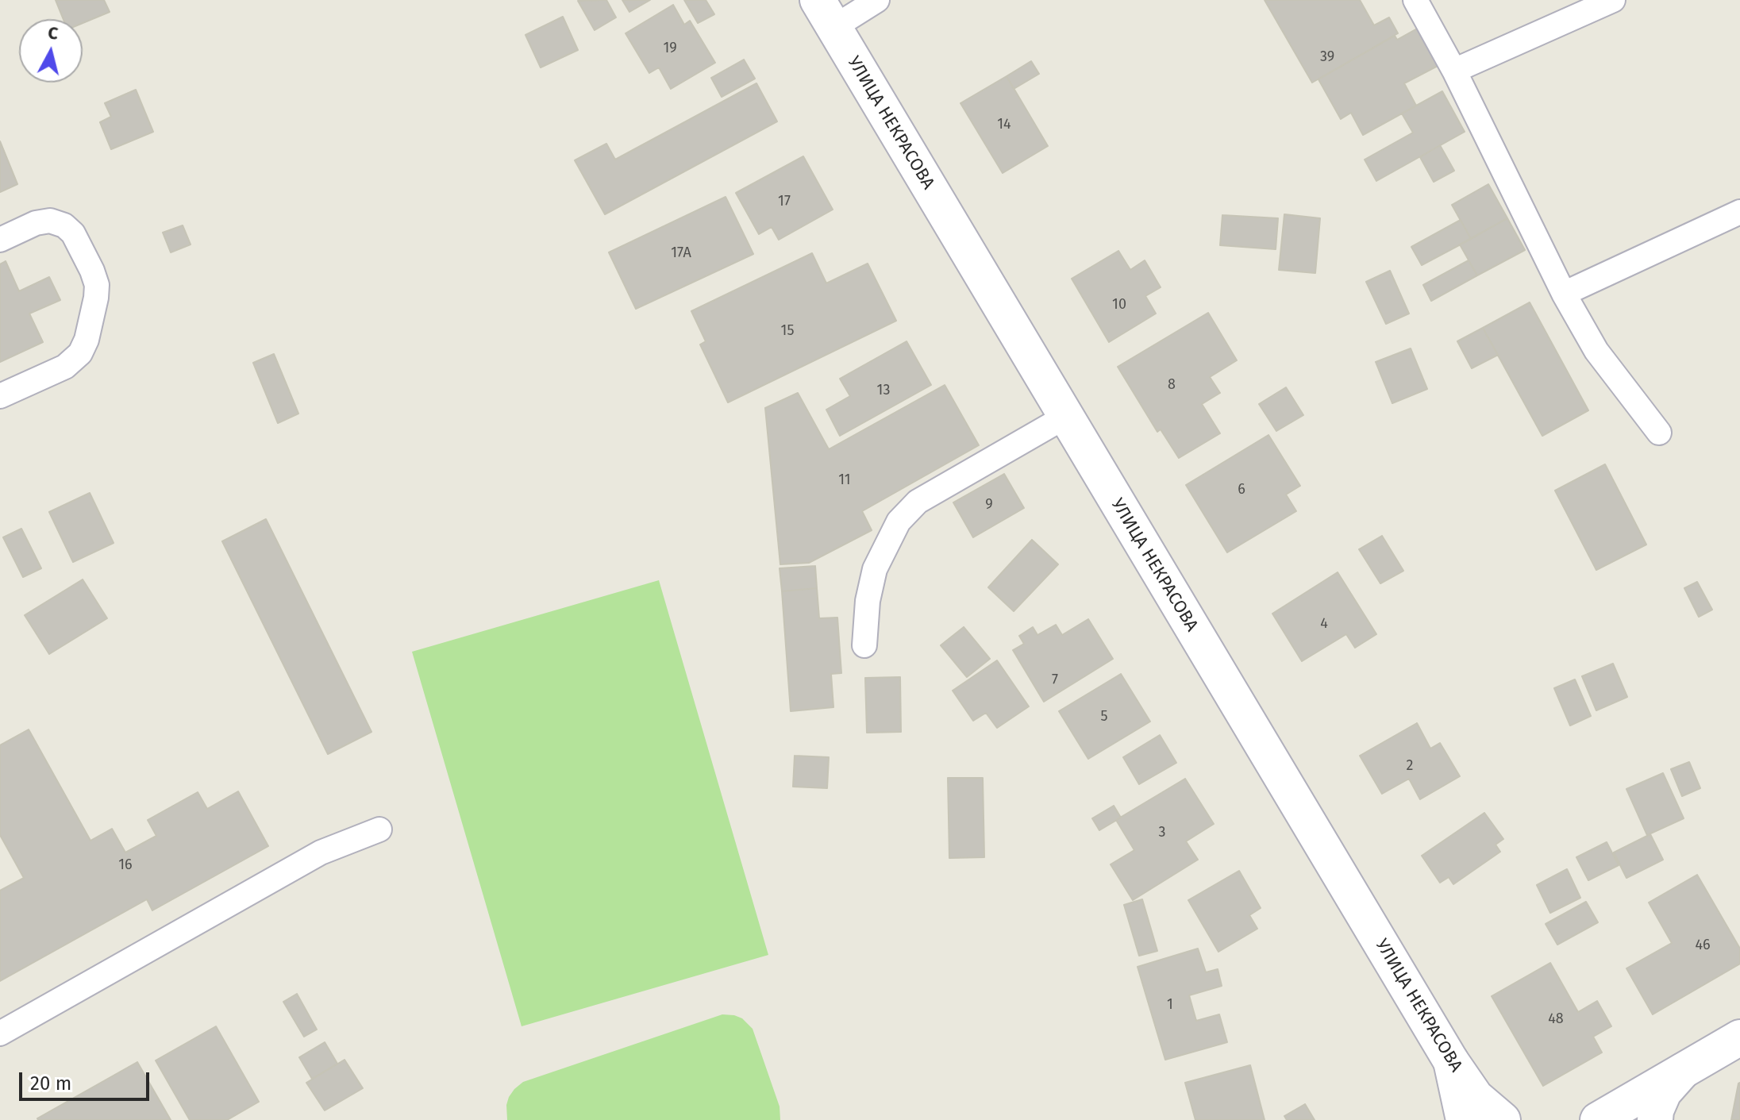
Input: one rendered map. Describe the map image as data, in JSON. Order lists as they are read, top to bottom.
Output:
{
  "streets": {
    "street": ["УЛИЦА НЕКРАСОВА"]
  },
  "house_numbers": [
    "19",
    "39",
    "14",
    "17",
    "17А",
    "10",
    "15",
    "8",
    "13",
    "11",
    "6",
    "9",
    "4",
    "7",
    "5",
    "2",
    "3",
    "16",
    "46",
    "1",
    "48"
  ],
  "scale_bar": "20 m",
  "north": "top"
}
